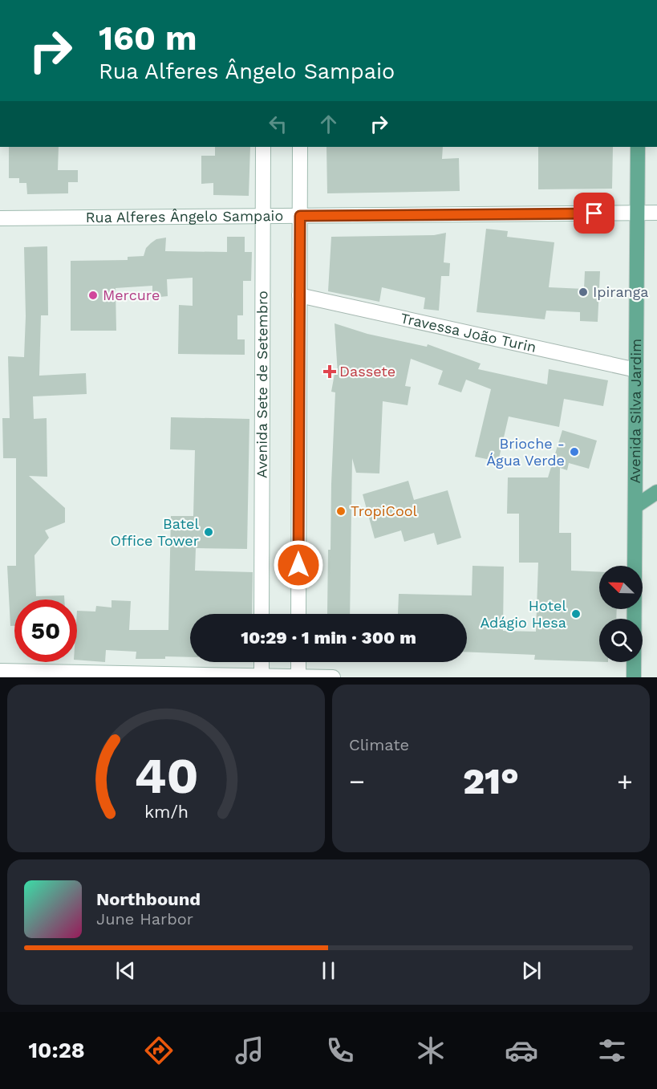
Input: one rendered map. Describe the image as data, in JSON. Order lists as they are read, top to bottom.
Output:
{
  "streets": {
    "main road": [
      "Rua Alferes Ângelo Sampaio",
      "Travessa João Turin",
      "Avenida Sete de Setembro",
      "Avenida Silva Jardim"
    ]
  },
  "crossings": [
    ["Rua Alferes Ângelo Sampaio", "Avenida Sete de Setembro"],
    ["Rua Alferes Ângelo Sampaio", "Avenida Silva Jardim"],
    ["Travessa João Turin", "Avenida Silva Jardim"]
  ],
  "places": {
    "other": [
      "Ipiranga",
      "Mercure",
      "Brioche - Água Verde",
      "TropiCool",
      "Batel Office Tower",
      "Hotel Adágio Hesa"
    ],
    "health": ["Dassete"]
  },
  "north": "top left",
  "page": {
    "turn": ["160 m", "Rua Alferes Ângelo Sampaio"],
    "limit": "50",
    "trip": "10:29 · 1 min · 300 m",
    "tile": "Climate",
    "heat": ["−", "21°", "+"],
    "song": ["Northbound", "June Harbor"],
    "tabs": "10:28",
    "gauge": ["40", "km/h"]
  }
}
